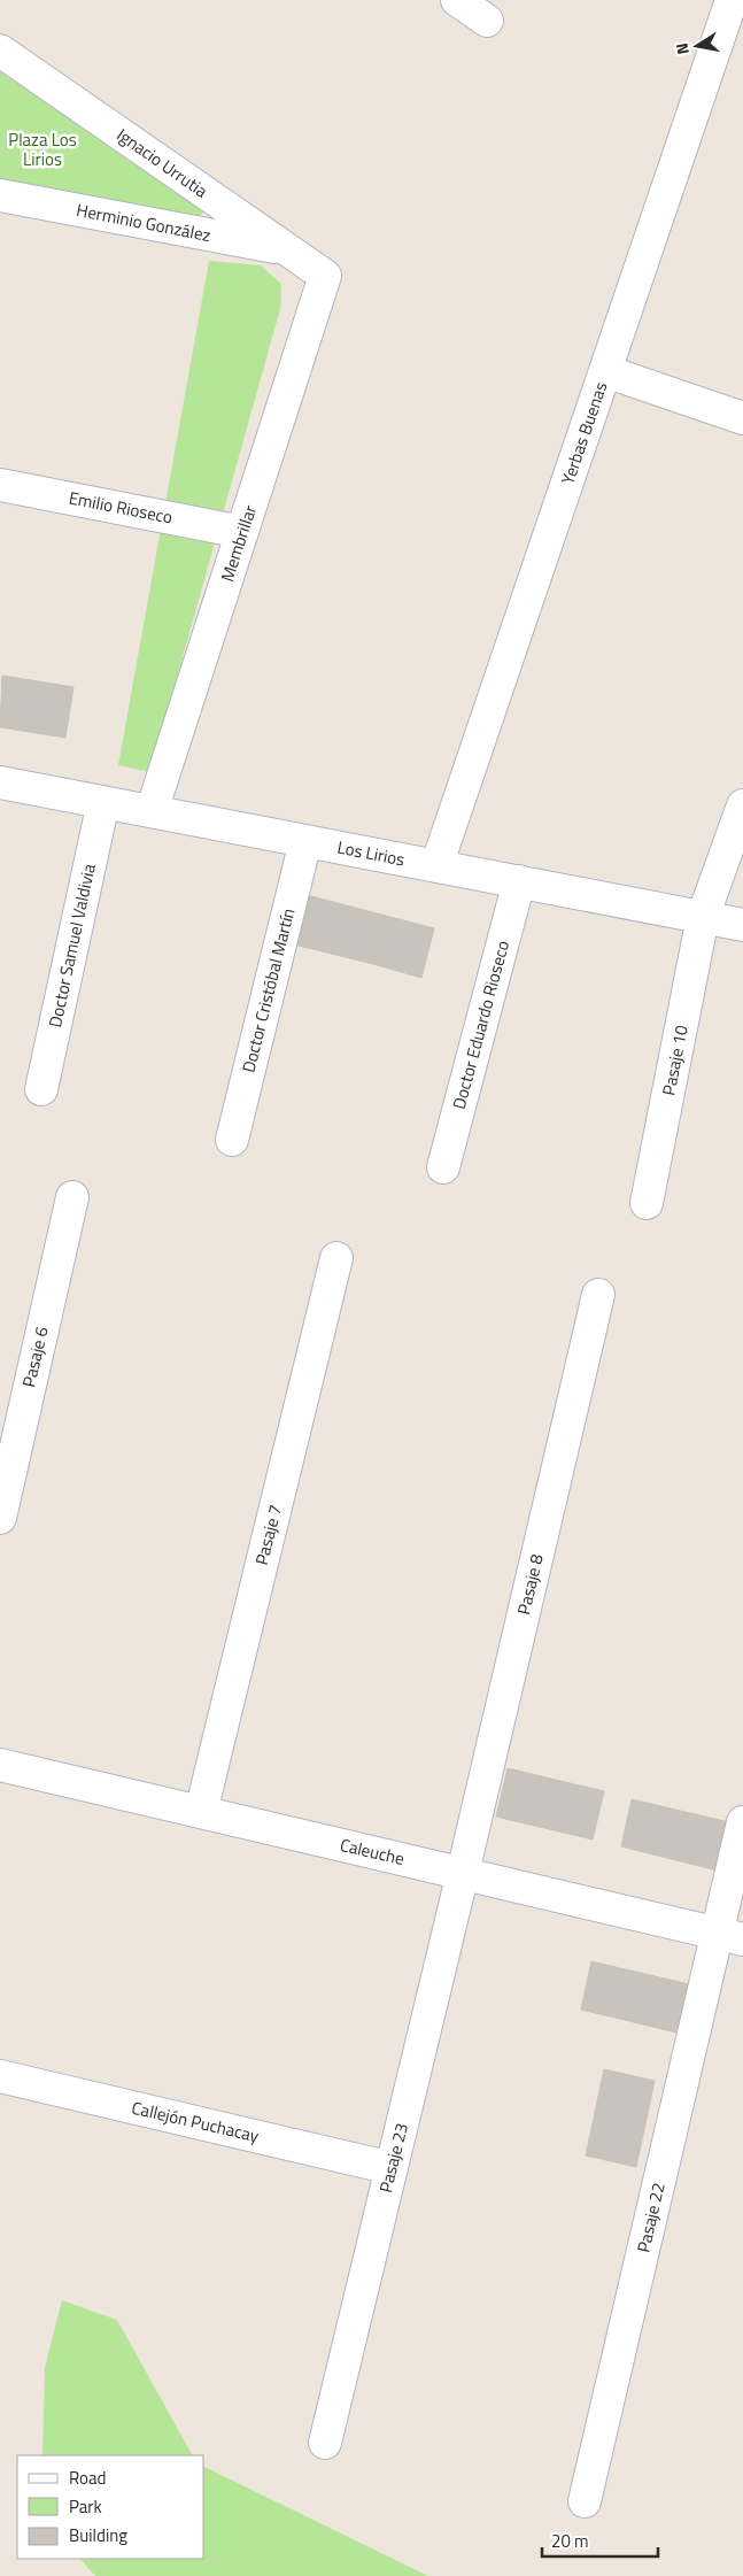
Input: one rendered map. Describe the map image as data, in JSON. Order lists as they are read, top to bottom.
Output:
{
  "streets": {
    "street": [
      "Ignacio Urrutia",
      "Herminio González",
      "Yerbas Buenas",
      "Emilio Rioseco",
      "Membrillar",
      "Los Lirios",
      "Doctor Samuel Valdivia",
      "Doctor Cristóbal Martín",
      "Doctor Eduardo Rioseco",
      "Pasaje 10",
      "Pasaje 6",
      "Pasaje 7",
      "Pasaje 8",
      "Caleuche",
      "Callejón Puchacay",
      "Pasaje 23",
      "Pasaje 22"
    ]
  },
  "crossings": [
    ["Ignacio Urrutia", "Herminio González"],
    ["Ignacio Urrutia", "Membrillar"],
    ["Yerbas Buenas", "Los Lirios"],
    ["Emilio Rioseco", "Membrillar"],
    ["Membrillar", "Los Lirios"],
    ["Los Lirios", "Doctor Samuel Valdivia"],
    ["Los Lirios", "Doctor Cristóbal Martín"],
    ["Los Lirios", "Doctor Eduardo Rioseco"],
    ["Los Lirios", "Pasaje 10"],
    ["Pasaje 7", "Caleuche"],
    ["Pasaje 8", "Caleuche"],
    ["Pasaje 8", "Pasaje 23"],
    ["Caleuche", "Pasaje 23"],
    ["Caleuche", "Pasaje 22"],
    ["Callejón Puchacay", "Pasaje 23"]
  ],
  "parks": ["Plaza Los Lirios"],
  "legend": ["Road", "Park", "Building"],
  "scale_bar": "20 m",
  "north": "left"
}
